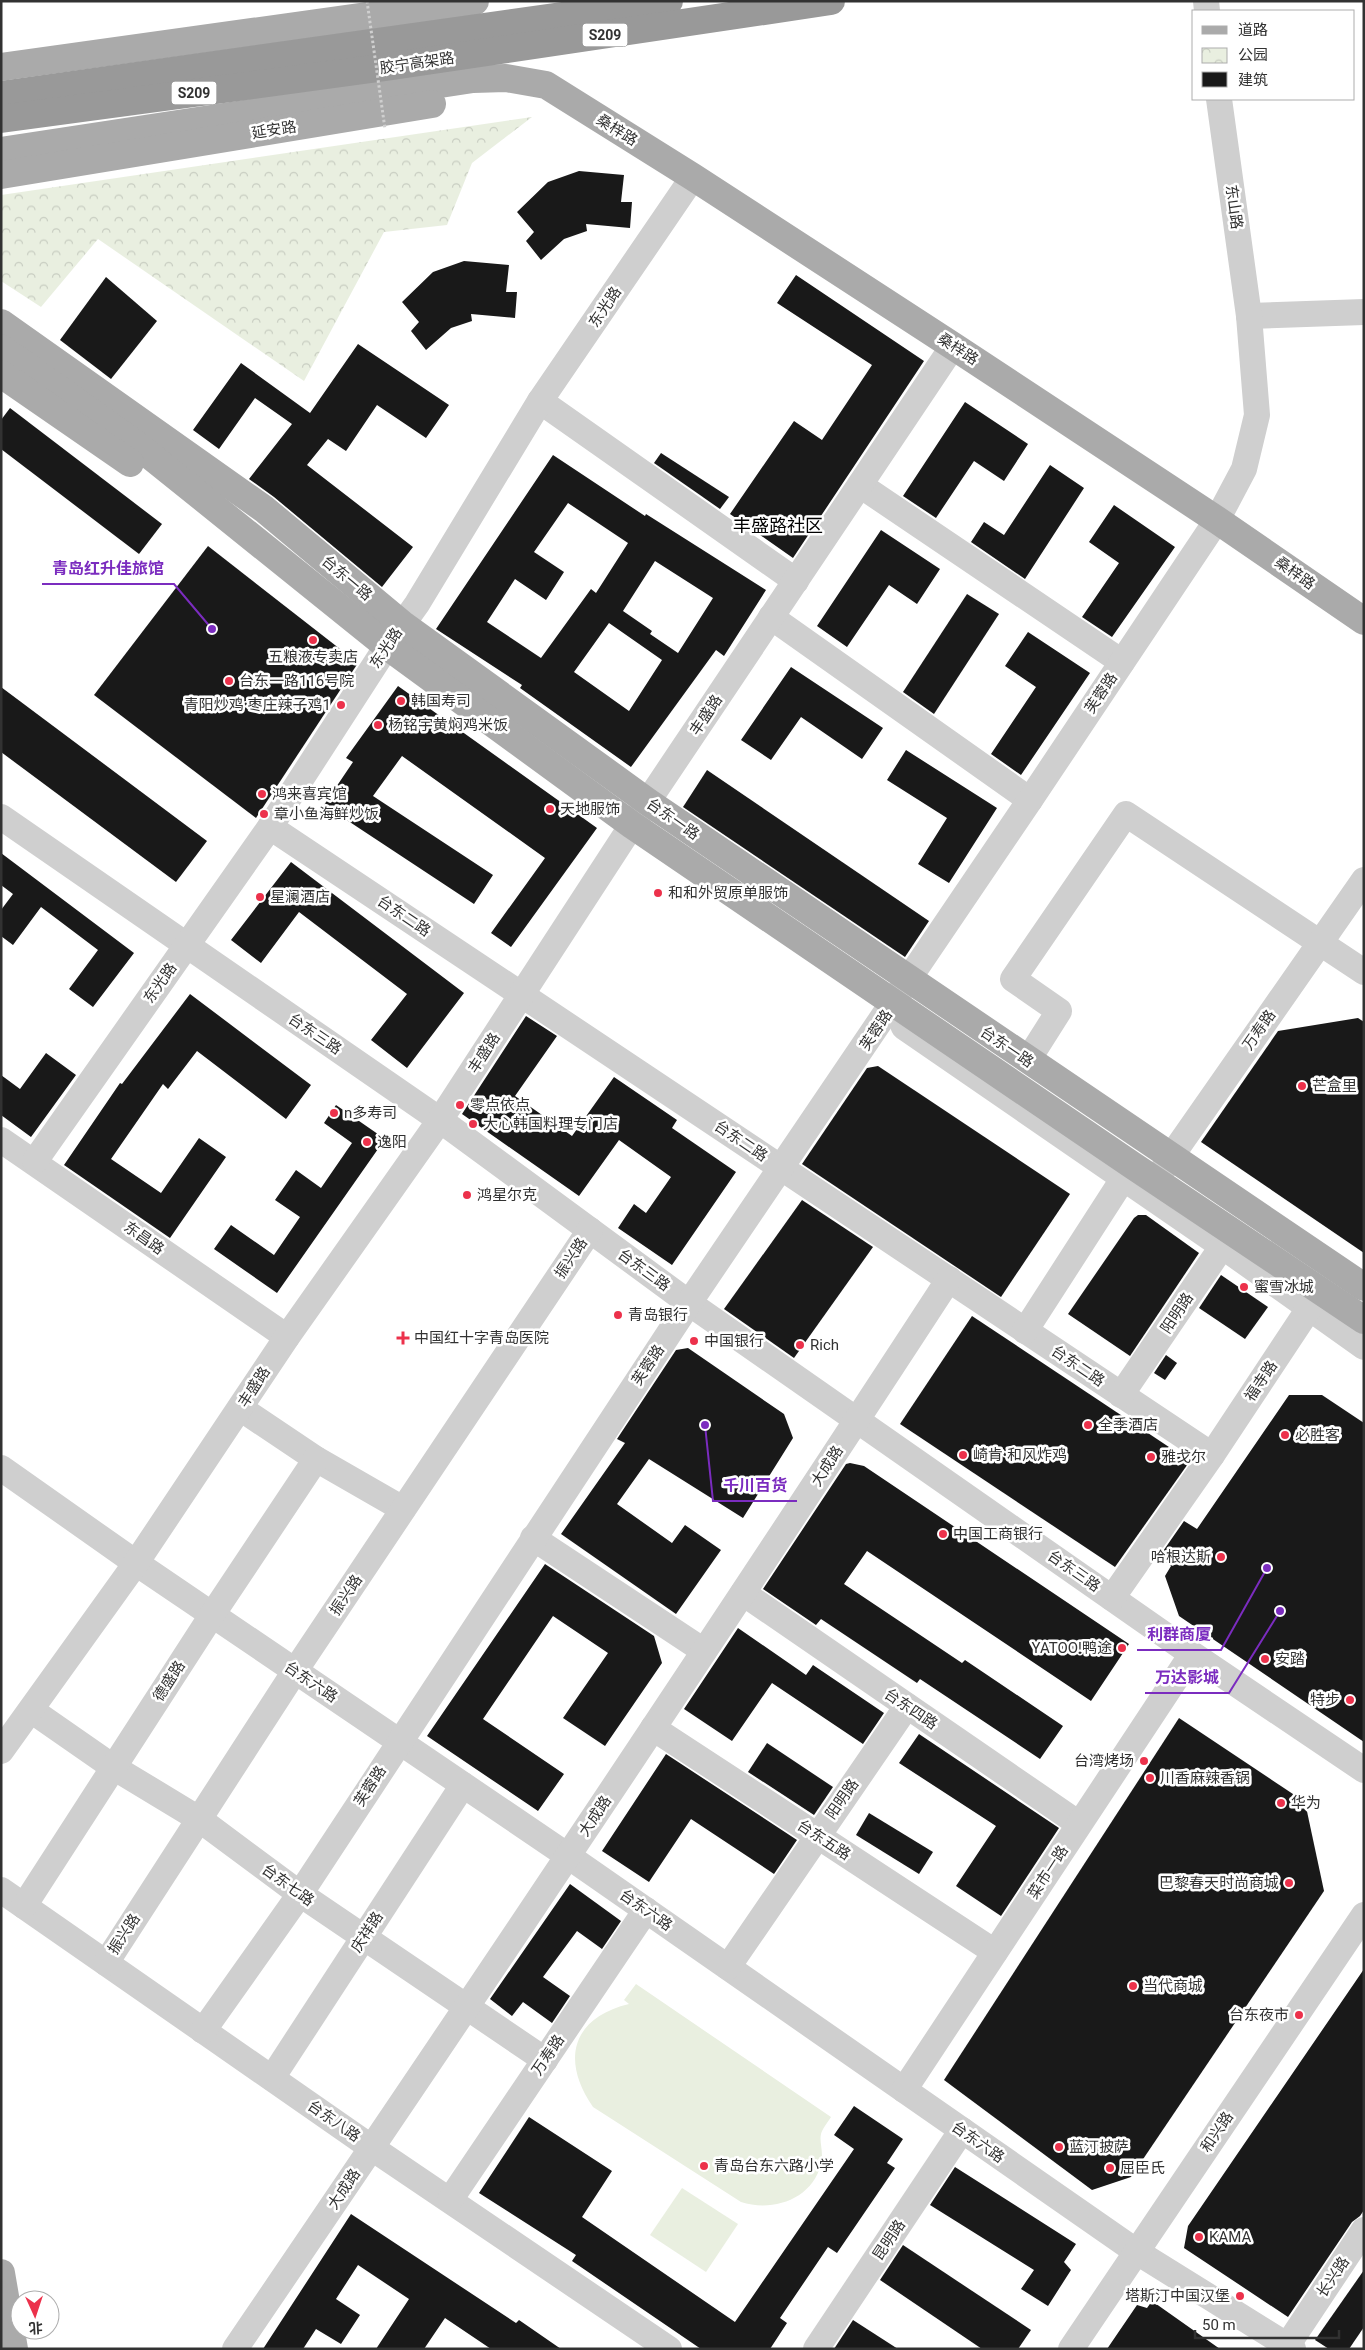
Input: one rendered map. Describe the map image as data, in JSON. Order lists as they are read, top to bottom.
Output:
{
  "streets": {
    "highway": ["S209", "胶宁高架路"],
    "main road": ["延安路", "桑梓路", "台东一路"],
    "street": [
      "东山路",
      "东光路",
      "芙蓉路",
      "丰盛路",
      "台东二路",
      "万寿路",
      "台东三路",
      "东昌路",
      "振兴路",
      "阳明路",
      "福寺路",
      "大成路",
      "德盛路",
      "台东六路",
      "台东四路",
      "台东五路",
      "菜市一路",
      "台东七路",
      "庆祥路",
      "台东八路",
      "和兴路",
      "昆明路",
      "长兴路"
    ]
  },
  "crossings": [
    ["延安路", "桑梓路"],
    ["桑梓路", "东山路"],
    ["桑梓路", "东光路"],
    ["桑梓路", "芙蓉路"],
    ["桑梓路", "丰盛路"],
    ["东山路", "芙蓉路"],
    ["东光路", "台东一路"],
    ["东光路", "台东二路"],
    ["东光路", "台东三路"],
    ["东光路", "东昌路"],
    ["台东一路", "芙蓉路"],
    ["台东一路", "丰盛路"],
    ["台东一路", "万寿路"],
    ["台东一路", "阳明路"],
    ["芙蓉路", "台东二路"],
    ["芙蓉路", "台东三路"],
    ["芙蓉路", "台东六路"],
    ["芙蓉路", "台东七路"],
    ["芙蓉路", "台东八路"],
    ["丰盛路", "台东二路"],
    ["丰盛路", "台东三路"],
    ["丰盛路", "东昌路"],
    ["丰盛路", "台东六路"],
    ["丰盛路", "台东七路"],
    ["台东二路", "阳明路"],
    ["台东二路", "福寺路"],
    ["台东二路", "大成路"],
    ["万寿路", "台东六路"],
    ["万寿路", "台东七路"],
    ["万寿路", "台东八路"],
    ["台东三路", "振兴路"],
    ["台东三路", "福寺路"],
    ["台东三路", "大成路"],
    ["台东三路", "菜市一路"],
    ["振兴路", "台东六路"],
    ["振兴路", "台东七路"],
    ["振兴路", "台东八路"],
    ["阳明路", "台东六路"],
    ["阳明路", "台东四路"],
    ["阳明路", "台东五路"],
    ["大成路", "台东六路"],
    ["大成路", "台东四路"],
    ["大成路", "台东五路"],
    ["大成路", "台东七路"],
    ["大成路", "台东八路"],
    ["德盛路", "台东六路"],
    ["德盛路", "台东七路"],
    ["德盛路", "台东八路"],
    ["台东六路", "菜市一路"],
    ["台东六路", "庆祥路"],
    ["台东六路", "和兴路"],
    ["台东六路", "昆明路"],
    ["台东六路", "长兴路"],
    ["台东四路", "菜市一路"],
    ["台东五路", "菜市一路"],
    ["台东七路", "庆祥路"],
    ["庆祥路", "台东八路"]
  ],
  "districts": ["丰盛路社区"],
  "places": {
    "other": [
      "青岛红升佳旅馆",
      "五粮液专卖店",
      "台东一路116号院",
      "韩国寿司",
      "青阳炒鸡·枣庄辣子鸡1",
      "杨铭宇黄焖鸡米饭",
      "鸿来喜宾馆",
      "天地服饰",
      "章小鱼海鲜炒饭",
      "和和外贸原单服饰",
      "星澜酒店",
      "芒盒里",
      "零点依点",
      "n多寿司",
      "大心韩国料理专门店",
      "逸阳",
      "鸿星尔克",
      "蜜雪冰城",
      "青岛银行",
      "中国银行",
      "Rich",
      "千川百货",
      "全季酒店",
      "必胜客",
      "崎肯·和风炸鸡",
      "雅戈尔",
      "中国工商银行",
      "哈根达斯",
      "利群商厦",
      "万达影城",
      "YATOO!鸭途",
      "安踏",
      "特步",
      "台湾烤场",
      "川香麻辣香锅",
      "华为",
      "巴黎春天时尚商城",
      "当代商城",
      "台东夜市",
      "蓝汀披萨",
      "青岛台东六路小学",
      "屈臣氏",
      "KAMA",
      "塔斯汀中国汉堡"
    ],
    "health": ["中国红十字青岛医院"]
  },
  "legend": ["道路", "公园", "建筑"],
  "scale_bar": "50 m",
  "north": "bottom"
}
